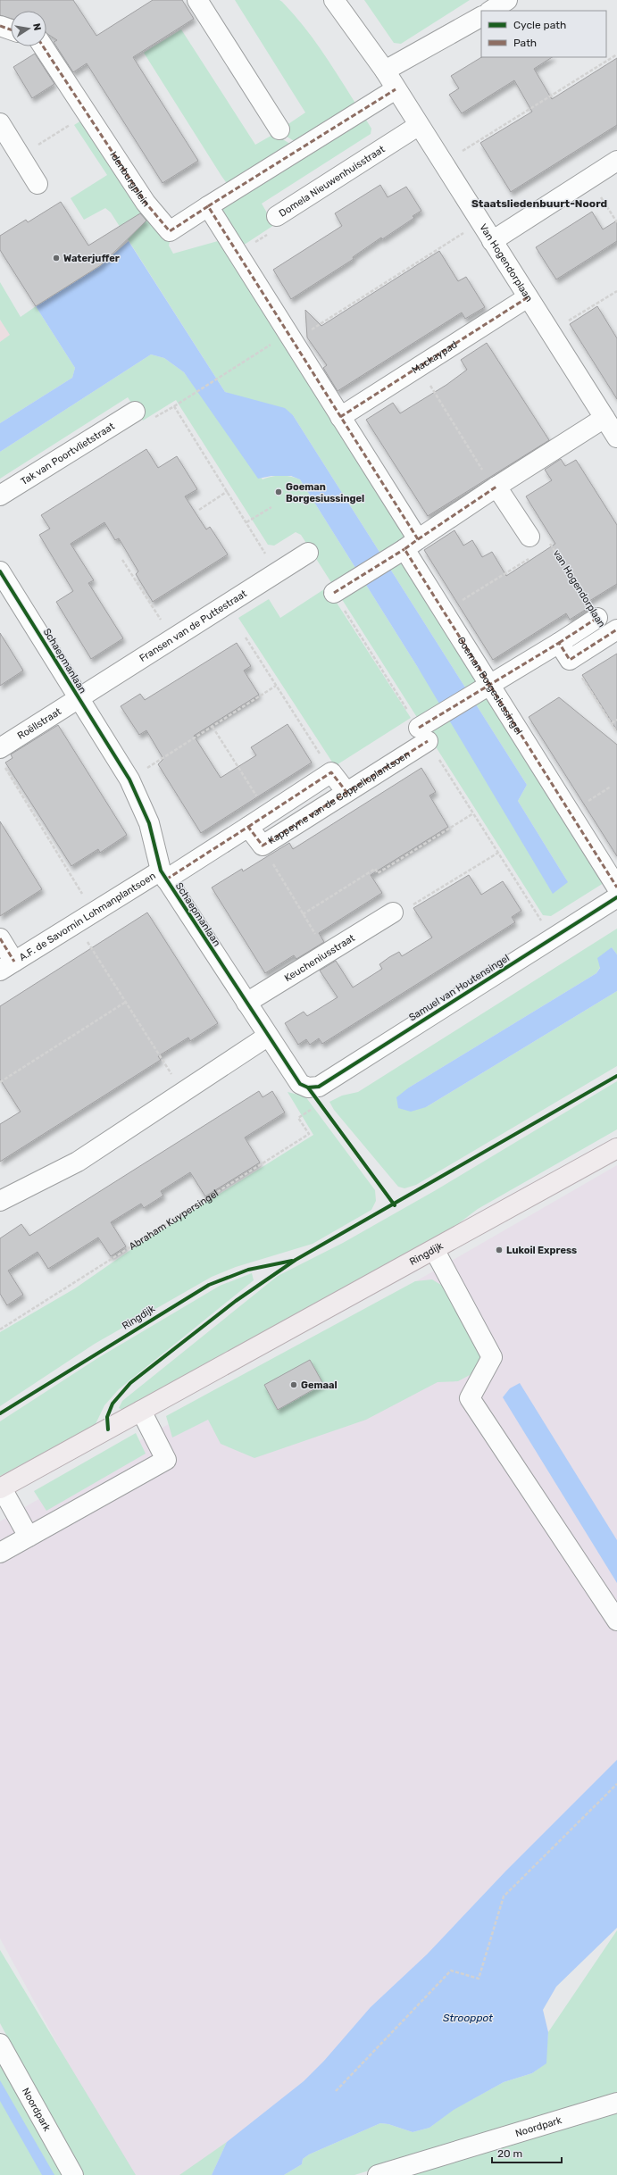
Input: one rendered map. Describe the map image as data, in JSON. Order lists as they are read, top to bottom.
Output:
{
  "streets": {
    "main road": ["Ringdijk"],
    "street": [
      "Idenburgplein",
      "Domela Nieuwenhuisstraat",
      "Van Hogendorplaan",
      "Mackaypad",
      "Tak van Poortvlietstraat",
      "Fransen van de Puttestraat",
      "Schaepmanlaan",
      "Goeman Borgesiussingel",
      "Roëllstraat",
      "Kappeyne van de Coppelloplantsoen",
      "A.F. de Savornin Lohmanplantsoen",
      "Keucheniusstraat",
      "Samuel van Houtensingel",
      "Noordpark"
    ],
    "path": ["van Hogendorplaan", "Abraham Kuypersingel"]
  },
  "crossings": [
    ["Domela Nieuwenhuisstraat", "Van Hogendorplaan"],
    ["Domela Nieuwenhuisstraat", "Goeman Borgesiussingel"],
    ["Van Hogendorplaan", "Mackaypad"],
    ["Mackaypad", "Goeman Borgesiussingel"],
    ["van Hogendorplaan", "Kappeyne van de Coppelloplantsoen"],
    ["Fransen van de Puttestraat", "Schaepmanlaan"],
    ["Fransen van de Puttestraat", "Roëllstraat"],
    ["Schaepmanlaan", "Roëllstraat"],
    ["Schaepmanlaan", "A.F. de Savornin Lohmanplantsoen"],
    ["Schaepmanlaan", "Keucheniusstraat"],
    ["Schaepmanlaan", "Samuel van Houtensingel"],
    ["Goeman Borgesiussingel", "Kappeyne van de Coppelloplantsoen"]
  ],
  "districts": ["Staatsliedenbuurt-Noord"],
  "water": ["Strooppot"],
  "places": [
    "Waterjuffer",
    "Goeman Borgesiussingel",
    "Lukoil Express",
    "Gemaal"
  ],
  "legend": ["Cycle path", "Path"],
  "scale_bar": "20 m",
  "north": "right"
}
